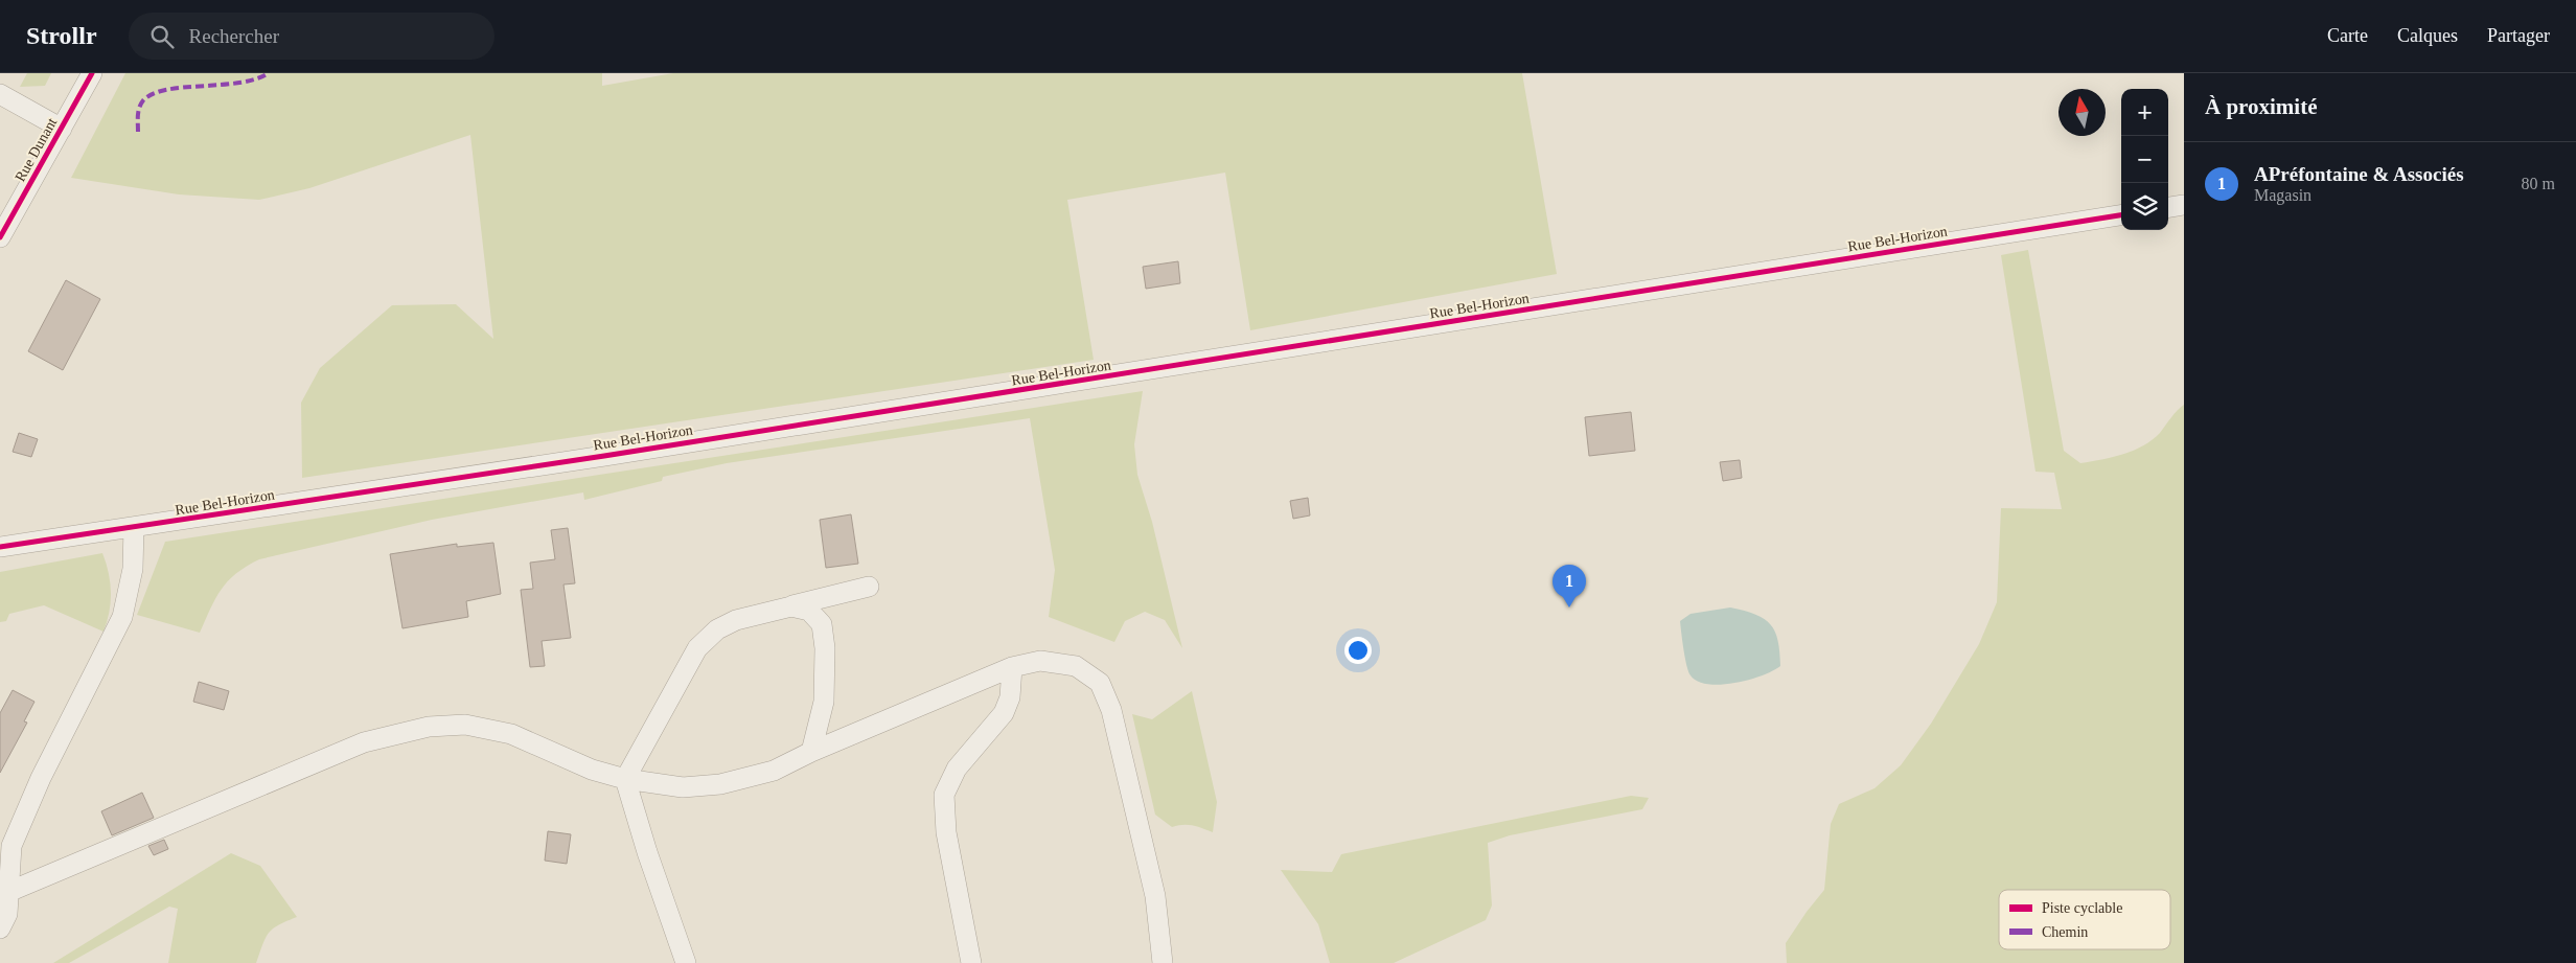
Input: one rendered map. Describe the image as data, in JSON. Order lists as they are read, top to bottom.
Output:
{
  "streets": {
    "street": ["Rue Dunant", "Rue Bel-Horizon"]
  },
  "legend": ["Piste cyclable", "Chemin"],
  "north": "top",
  "page": {
    "header": "Strollr",
    "search": "Rechercher",
    "nav": ["Carte", "Calques", "Partager"],
    "heading": "À proximité",
    "map_buttons": ["+", "−"],
    "list": [
      {
        "mark": "1",
        "name": "APréfontaine & Associés",
        "note": "Magasin",
        "value": "80 m"
      }
    ],
    "pins": "1"
  }
}
